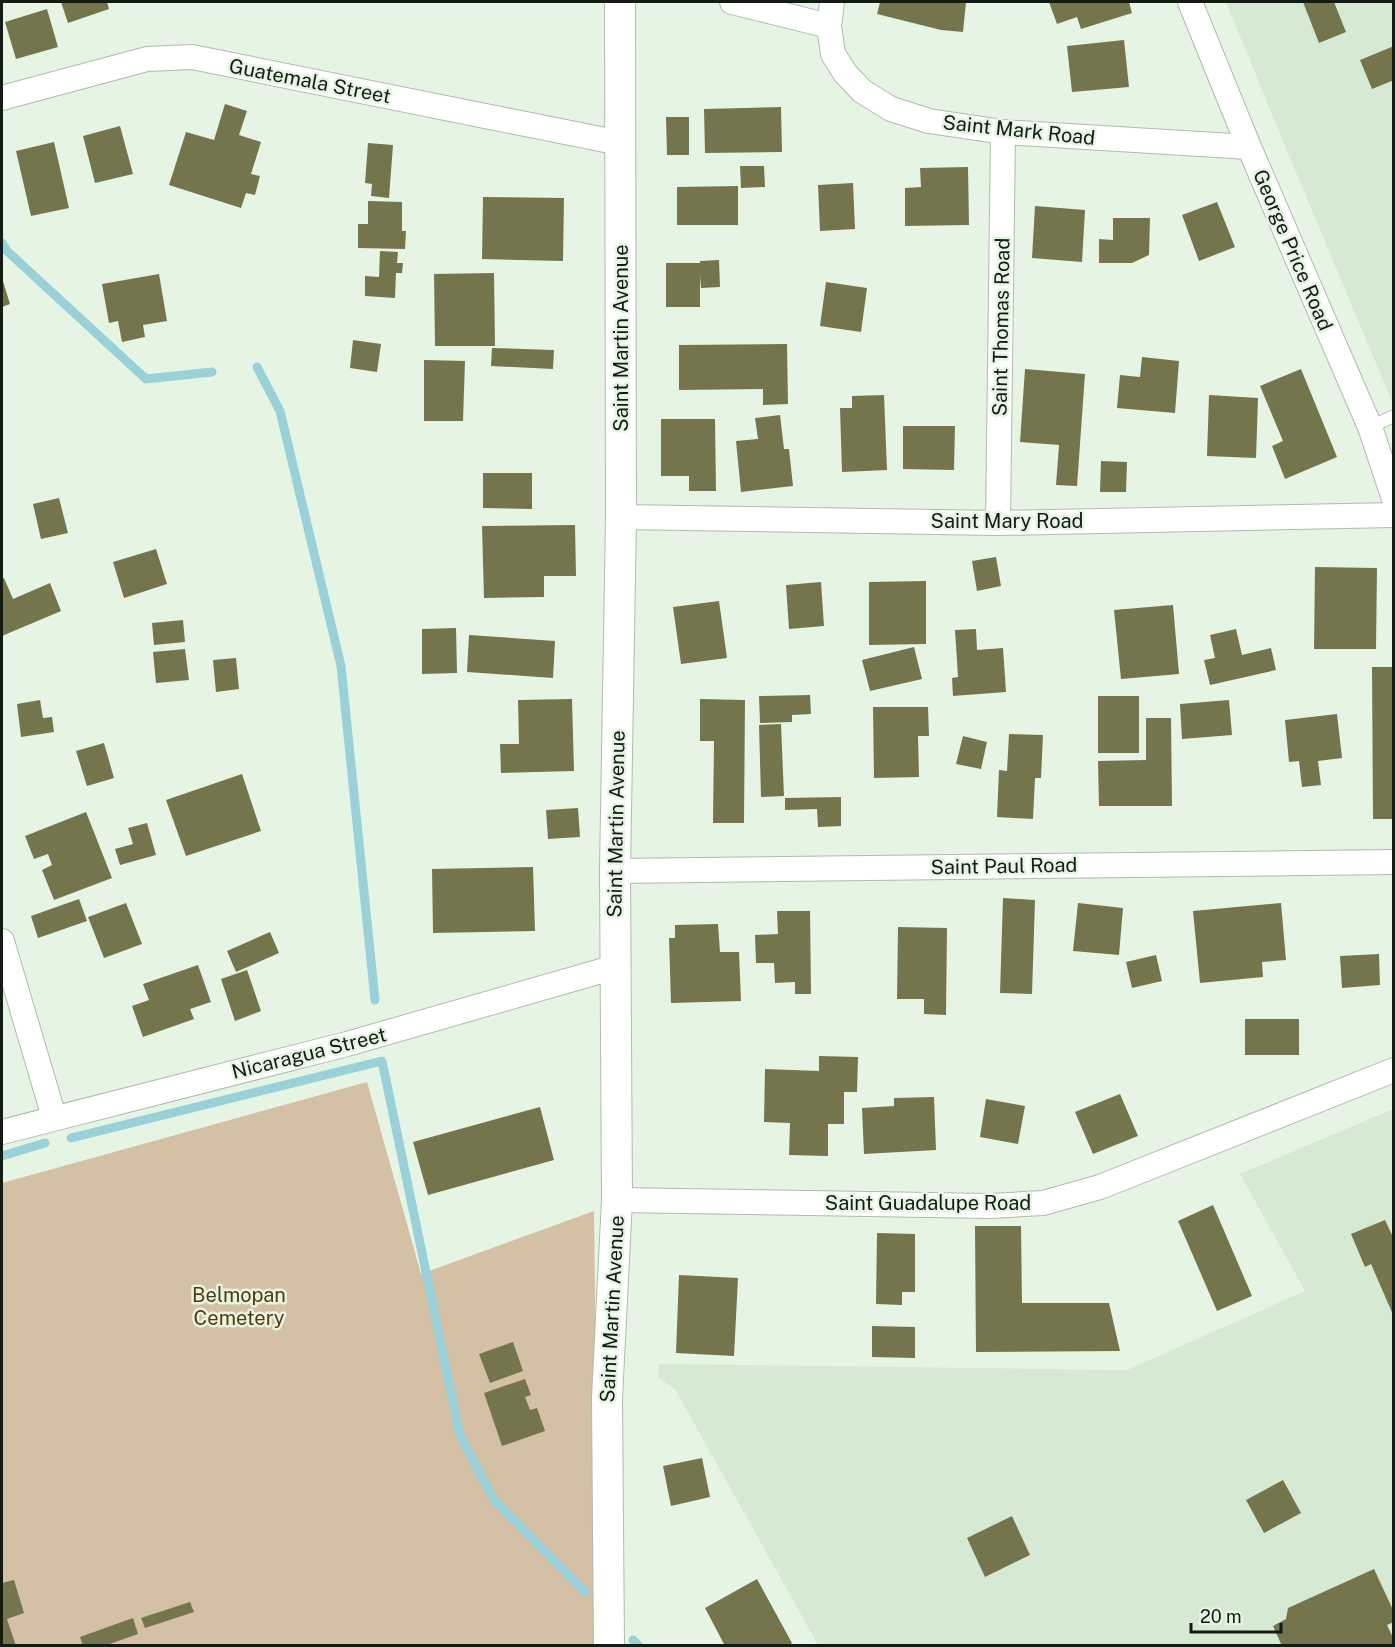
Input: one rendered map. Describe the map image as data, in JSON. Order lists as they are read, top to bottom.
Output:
{
  "streets": {
    "street": [
      "Guatemala Street",
      "Saint Mark Road",
      "George Price Road",
      "Saint Thomas Road",
      "Saint Martin Avenue",
      "Saint Mary Road",
      "Saint Paul Road",
      "Nicaragua Street",
      "Saint Guadalupe Road"
    ]
  },
  "crossings": [
    ["Guatemala Street", "Saint Martin Avenue"],
    ["Saint Mark Road", "George Price Road"],
    ["Saint Mark Road", "Saint Thomas Road"],
    ["Saint Thomas Road", "Saint Mary Road"],
    ["Saint Martin Avenue", "Saint Mary Road"],
    ["Saint Martin Avenue", "Saint Paul Road"],
    ["Saint Martin Avenue", "Nicaragua Street"],
    ["Saint Martin Avenue", "Saint Guadalupe Road"]
  ],
  "parks": ["Belmopan Cemetery"],
  "scale_bar": "20 m"
}
